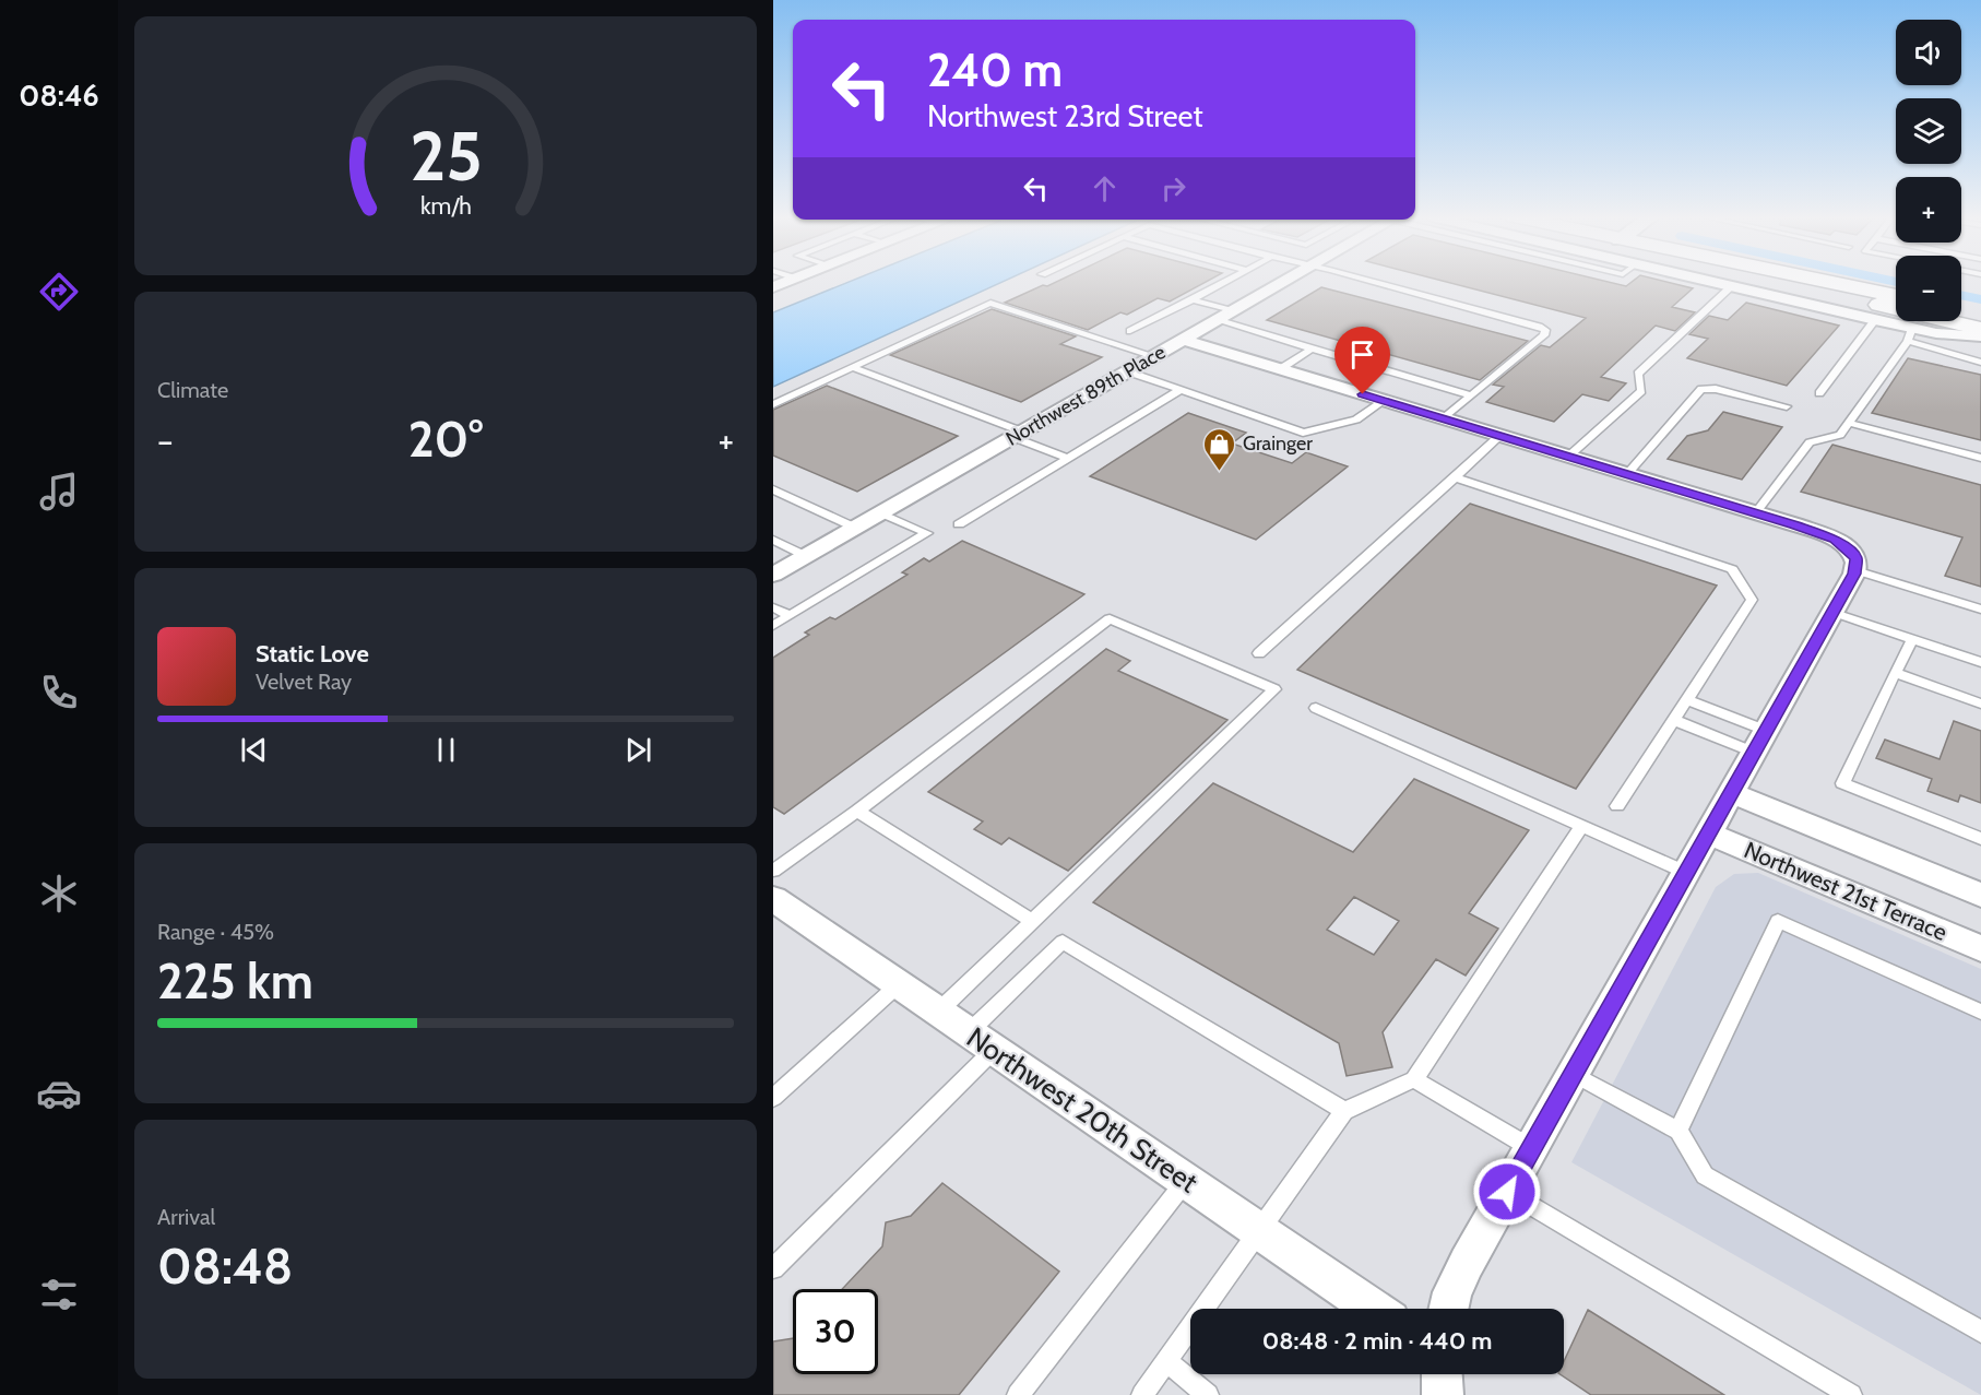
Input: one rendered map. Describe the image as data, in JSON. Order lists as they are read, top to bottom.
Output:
{
  "streets": {
    "street": ["Northwest 89th Place", "Northwest 21st Terrace", "Northwest 20th Street"]
  },
  "places": {
    "shop": ["Grainger"]
  },
  "page": {
    "tabs": "08:46",
    "map_buttons": ["+", "−"],
    "turn": ["240 m", "Northwest 23rd Street"],
    "tile": [
      "Climate",
      ["Range · 45%", "225 km"],
      ["Arrival", "08:48"]
    ],
    "heat": ["−", "20°", "+"],
    "song": ["Static Love", "Velvet Ray"],
    "limit": "30",
    "trip": "08:48 · 2 min · 440 m",
    "gauge": ["25", "km/h"]
  }
}
